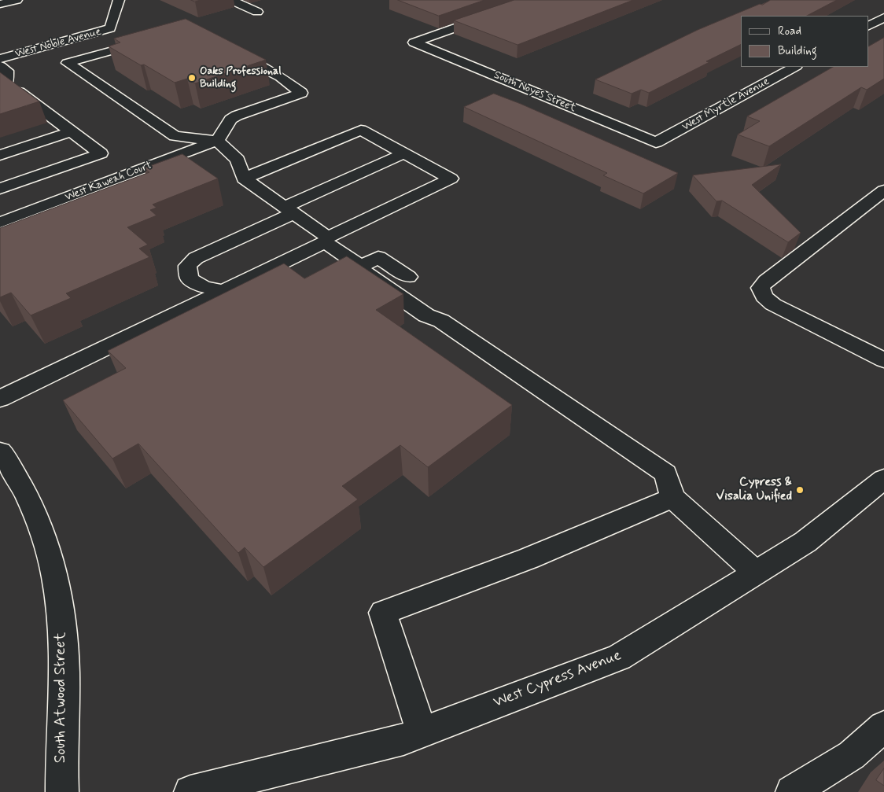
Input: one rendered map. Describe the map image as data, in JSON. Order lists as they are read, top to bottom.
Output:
{
  "streets": {
    "street": [
      "West Noble Avenue",
      "South Noyes Street",
      "West Myrtle Avenue",
      "West Kaweah Court",
      "West Cypress Avenue",
      "South Atwood Street"
    ]
  },
  "crossings": [
    ["South Noyes Street", "West Myrtle Avenue"]
  ],
  "places": ["Oaks Professional Building", "Cypress & Visalia Unified"],
  "legend": ["Road", "Building"]
}
